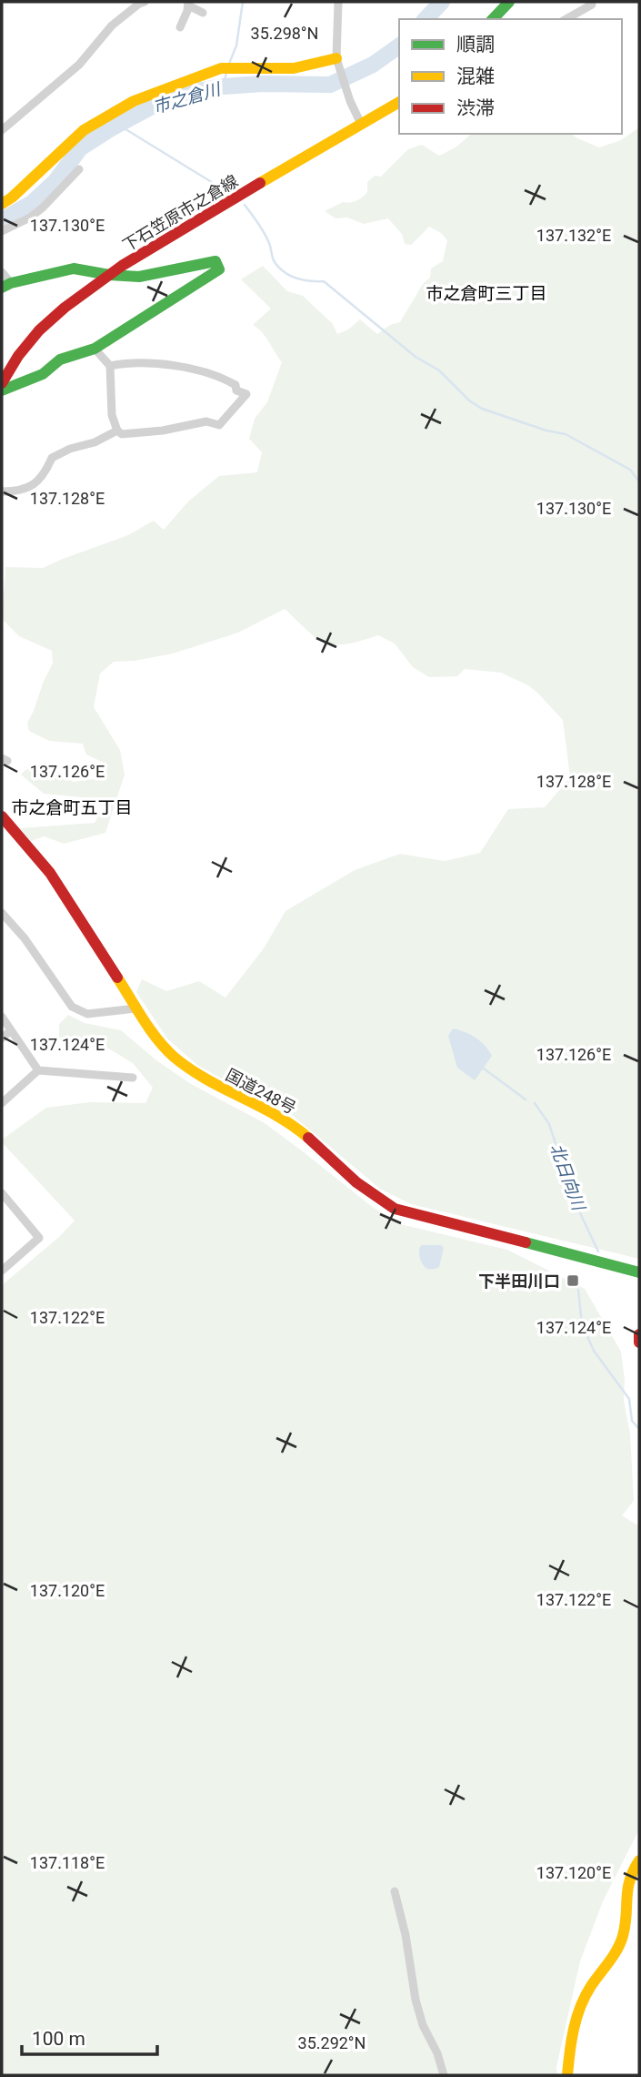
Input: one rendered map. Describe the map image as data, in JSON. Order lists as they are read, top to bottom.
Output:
{
  "streets": {
    "main road": ["下石笠原市之倉線", "国道248号"]
  },
  "districts": ["市之倉町三丁目", "市之倉町五丁目"],
  "water": ["市之倉川", "北日向川"],
  "places": {
    "transit": ["下半田川口"]
  },
  "legend": ["順調", "混雑", "渋滞"],
  "scale_bar": "100 m",
  "coordinates": [
    "35.298°N",
    "137.130°E",
    "137.132°E",
    "137.128°E",
    "137.126°E",
    "137.124°E",
    "137.122°E",
    "137.120°E",
    "137.118°E",
    "35.292°N"
  ]
}
